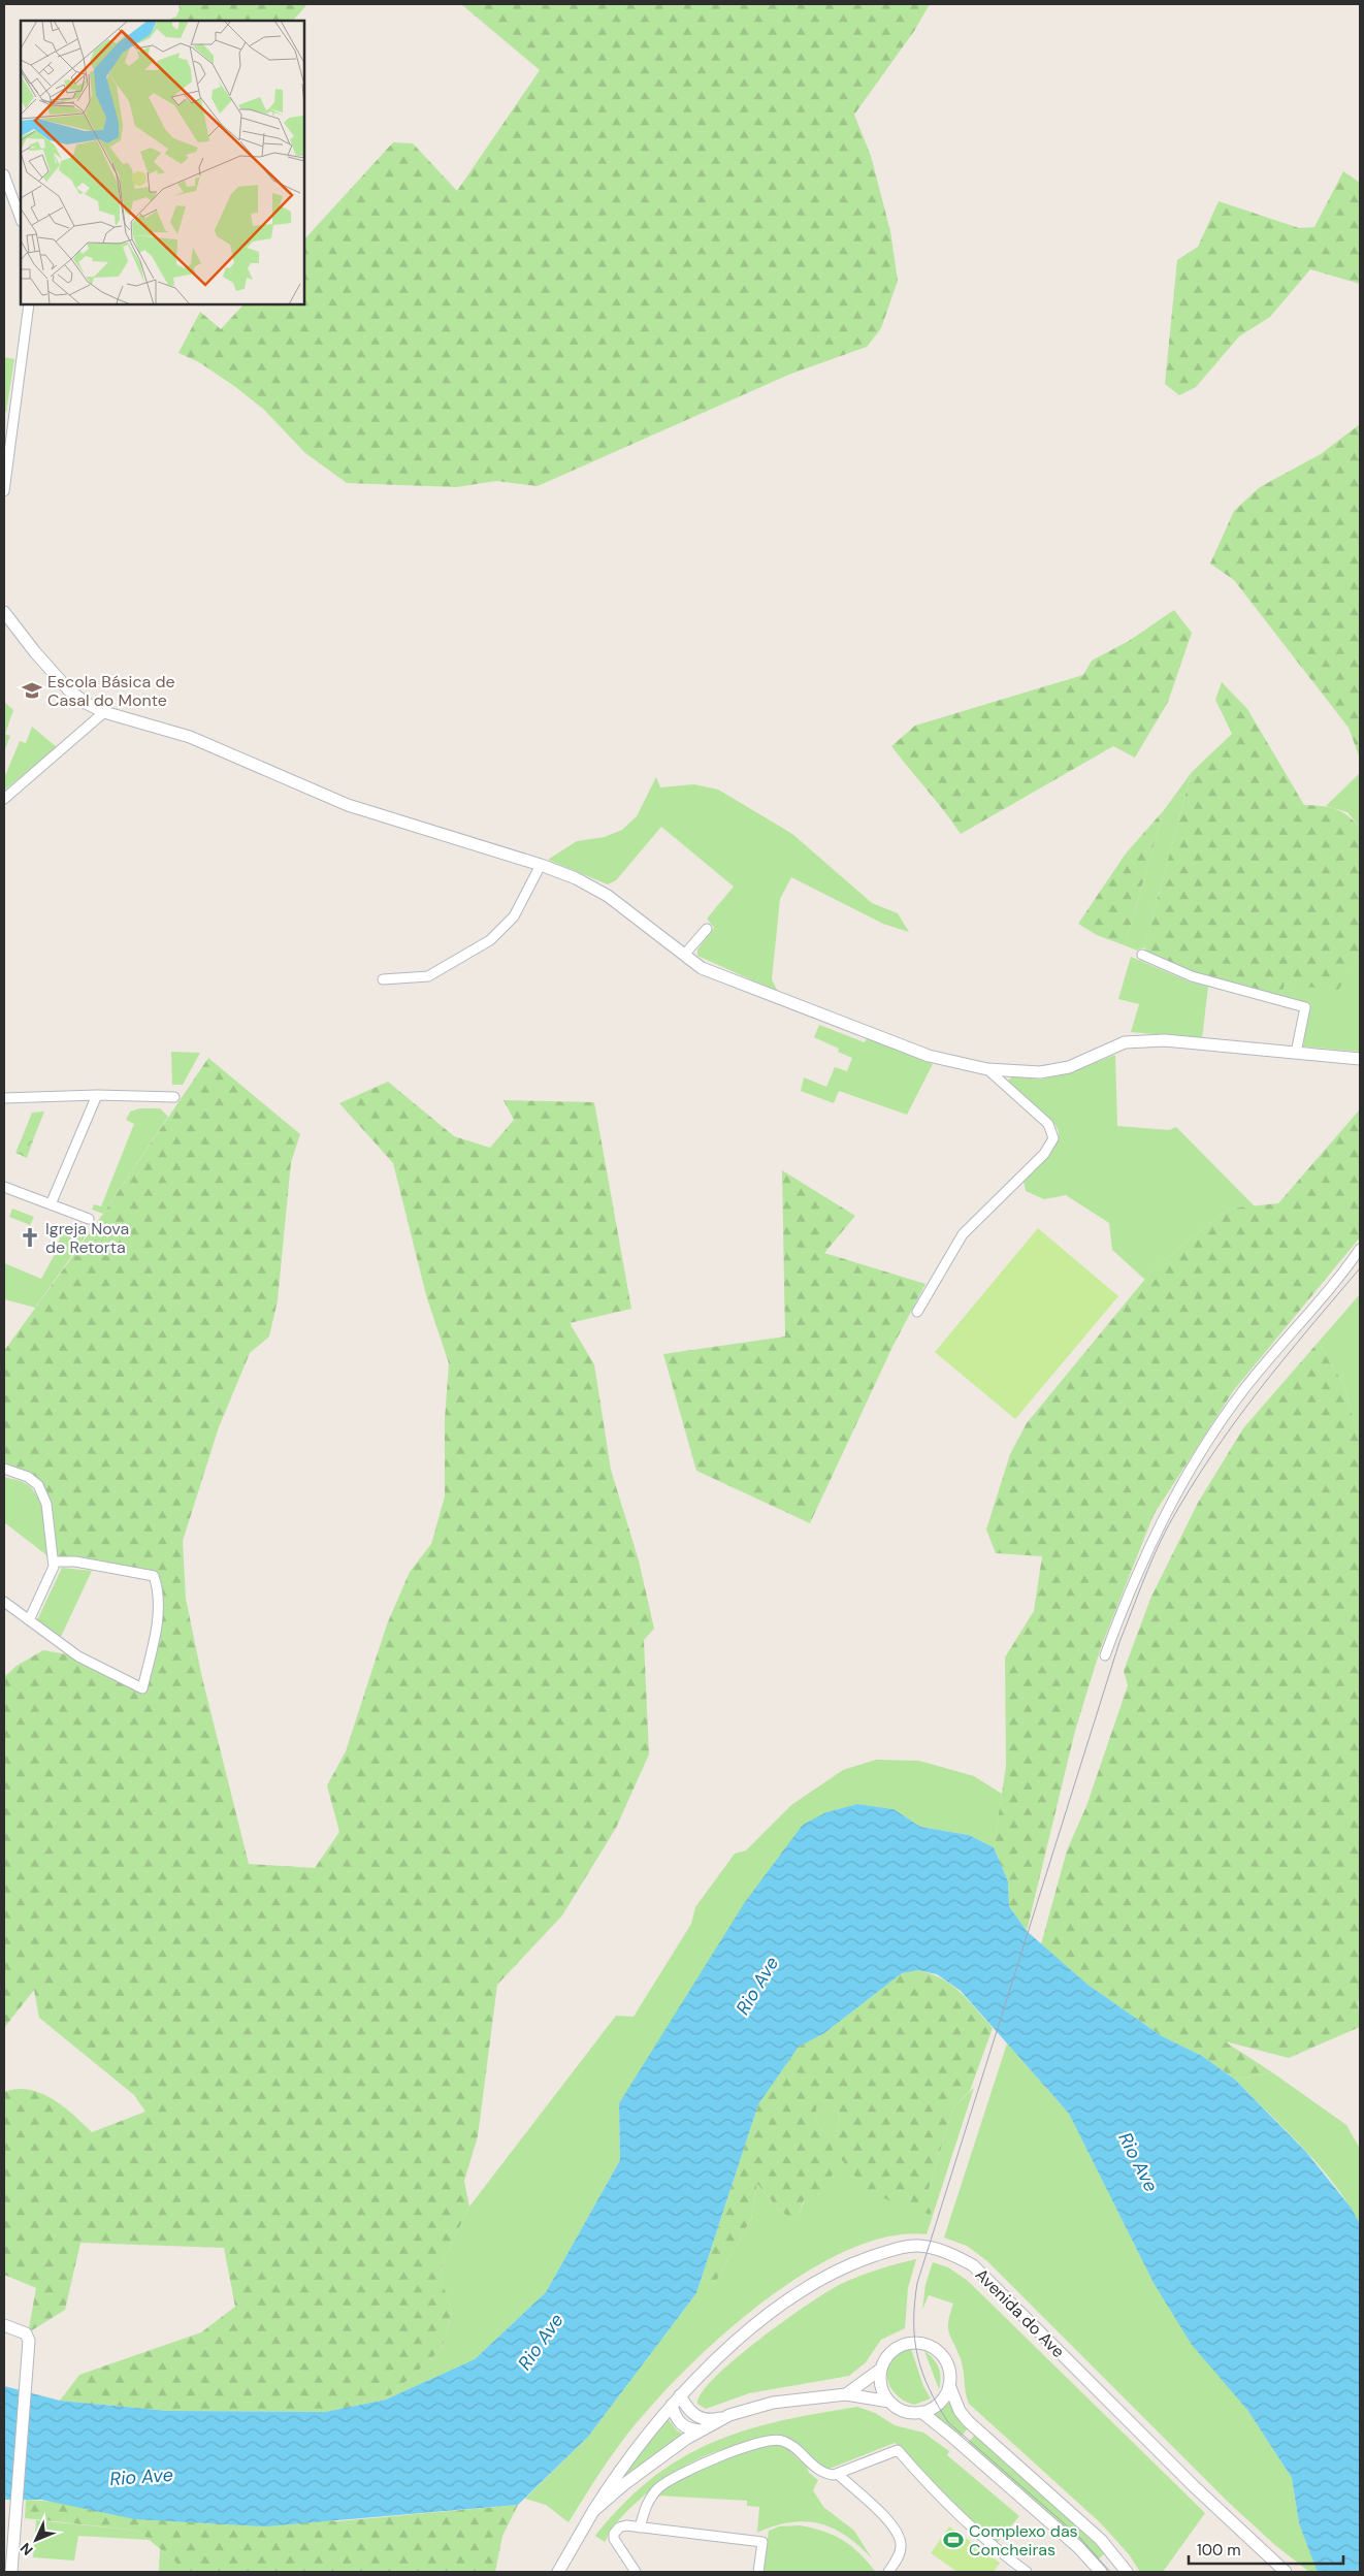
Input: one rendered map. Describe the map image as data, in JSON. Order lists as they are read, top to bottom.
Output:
{
  "streets": {
    "street": ["Avenida do Ave"]
  },
  "water": ["Rio Ave"],
  "places": {
    "school or university": ["Escola Básica de Casal do Monte"],
    "church": ["Igreja Nova de Retorta"],
    "sports": ["Complexo das Concheiras"]
  },
  "scale_bar": "100 m",
  "north": "bottom left"
}
